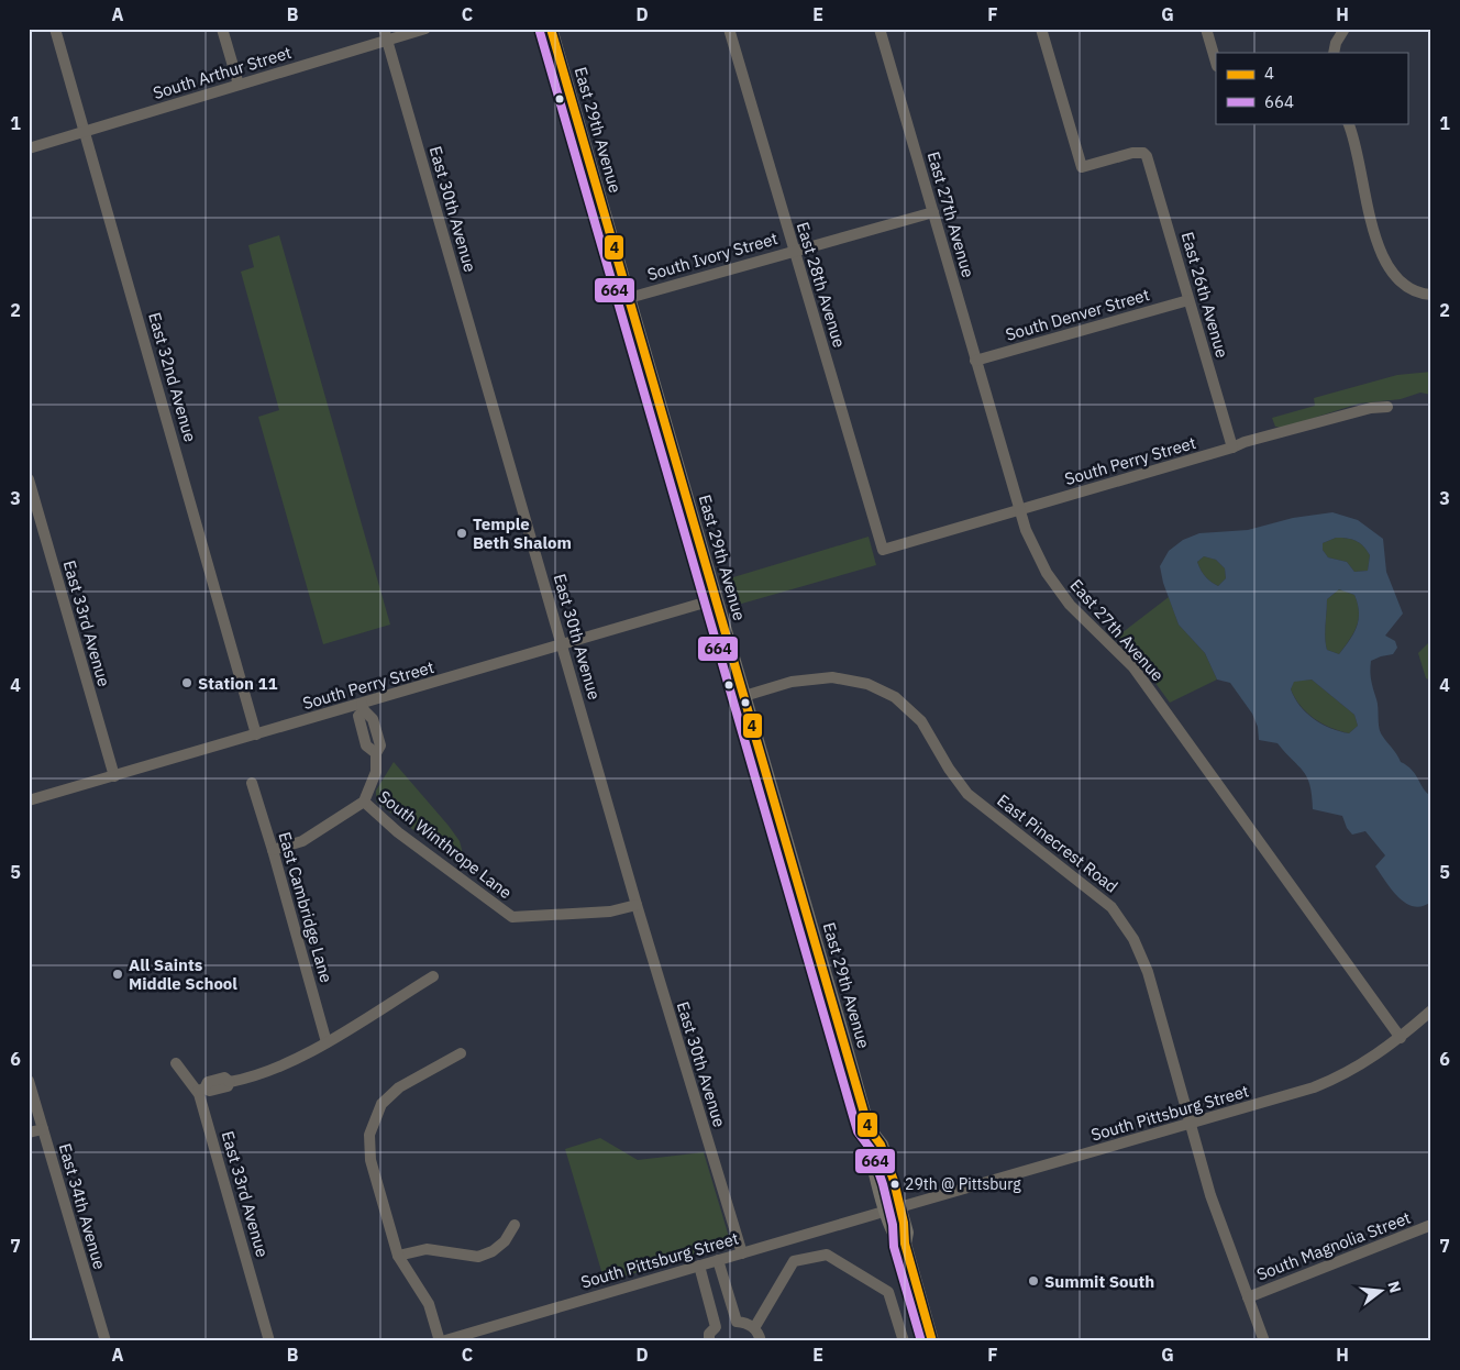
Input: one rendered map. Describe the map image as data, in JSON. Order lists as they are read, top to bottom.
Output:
{
  "streets": {
    "main road": ["East 29th Avenue"],
    "street": [
      "South Arthur Street",
      "East 30th Avenue",
      "East 27th Avenue",
      "South Ivory Street",
      "East 28th Avenue",
      "East 26th Avenue",
      "South Denver Street",
      "East 32nd Avenue",
      "South Perry Street",
      "East 33rd Avenue",
      "East Pinecrest Road",
      "South Winthrope Lane",
      "East Cambridge Lane",
      "South Pittsburg Street",
      "East 34th Avenue",
      "South Magnolia Street"
    ]
  },
  "crossings": [
    ["South Arthur Street", "East 30th Avenue"],
    ["South Arthur Street", "East 32nd Avenue"],
    ["East 29th Avenue", "South Ivory Street"],
    ["East 29th Avenue", "South Perry Street"],
    ["East 29th Avenue", "East Pinecrest Road"],
    ["East 29th Avenue", "South Pittsburg Street"],
    ["East 30th Avenue", "South Perry Street"],
    ["East 30th Avenue", "South Winthrope Lane"],
    ["East 30th Avenue", "South Pittsburg Street"],
    ["East 27th Avenue", "South Ivory Street"],
    ["East 27th Avenue", "South Denver Street"],
    ["East 27th Avenue", "South Perry Street"],
    ["East 27th Avenue", "South Pittsburg Street"],
    ["South Ivory Street", "East 28th Avenue"],
    ["East 28th Avenue", "South Perry Street"],
    ["East 26th Avenue", "South Denver Street"],
    ["East 26th Avenue", "South Perry Street"],
    ["East 32nd Avenue", "South Perry Street"],
    ["South Perry Street", "East 33rd Avenue"],
    ["East Pinecrest Road", "South Pittsburg Street"],
    ["East Pinecrest Road", "South Magnolia Street"]
  ],
  "places": [
    "Temple Beth Shalom",
    "Station 11",
    "All Saints Middle School",
    "29th @ Pittsburg",
    "Summit South"
  ],
  "lines": ["transit line 4", "transit line 664"],
  "legend": ["4", "664"],
  "north": "right",
  "grid": {
    "columns": [
      "A",
      "B",
      "C",
      "D",
      "E",
      "F",
      "G",
      "H"
    ],
    "rows": [
      "1",
      "2",
      "3",
      "4",
      "5",
      "6",
      "7"
    ]
  }
}
